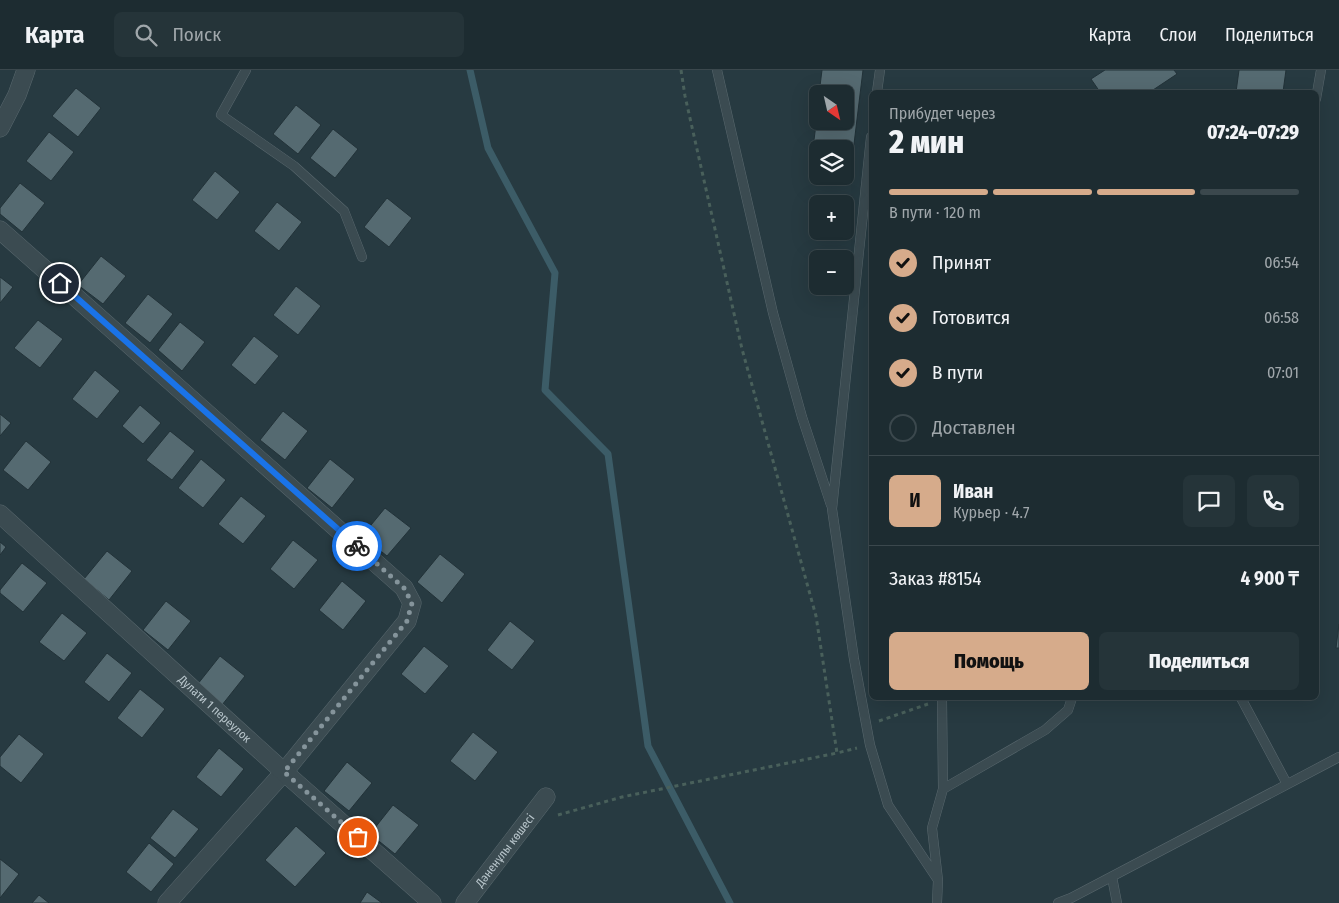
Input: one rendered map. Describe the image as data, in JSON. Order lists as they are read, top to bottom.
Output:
{
  "streets": {
    "street": ["Дулати 1 переулок", "Дәненұлы көшесі"]
  },
  "north": "bottom right",
  "page": {
    "header": "Карта",
    "search": "Поиск",
    "nav": ["Карта", "Слои", "Поделиться"],
    "map_buttons": ["+", "−"],
    "heading": ["2 мин", "Прибудет через", "07:24–07:29"],
    "panel": [
      "Иван",
      "Курьер · 4.7",
      "Заказ #8154",
      "4 900 ₸"
    ],
    "bar": "В пути · 120 m",
    "list": [
      ["Принят", "06:54"],
      ["Готовится", "06:58"],
      ["В пути", "07:01"],
      "Доставлен"
    ],
    "round": "И",
    "buttons": ["Помощь", "Поделиться"]
  }
}
